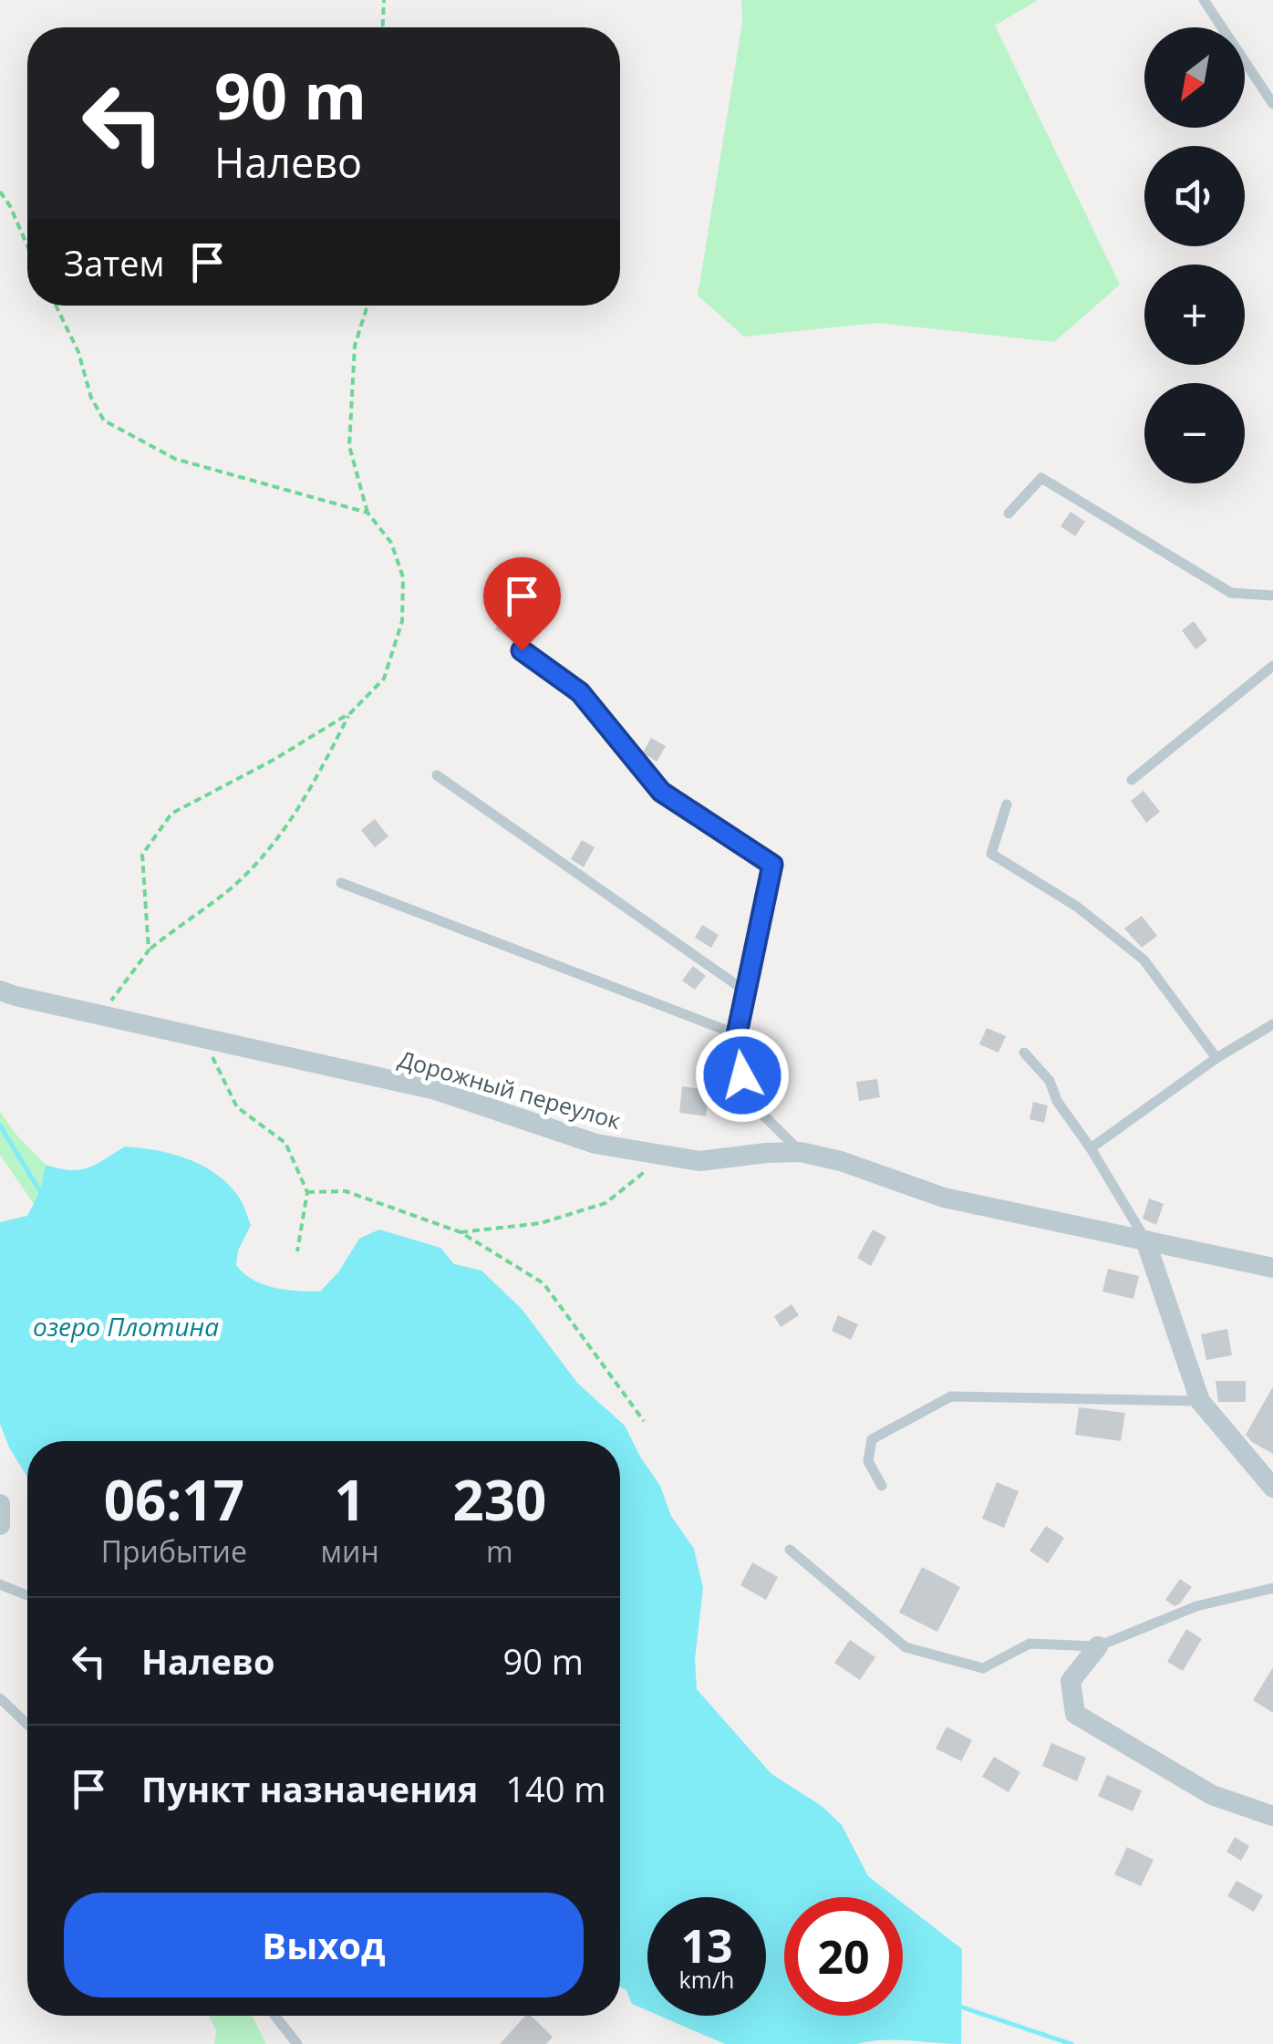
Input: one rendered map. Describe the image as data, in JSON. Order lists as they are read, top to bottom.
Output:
{
  "streets": {
    "street": ["Дорожный переулок"]
  },
  "water": ["озеро Плотина"],
  "north": "bottom left",
  "page": {
    "map_buttons": ["+", "−"],
    "turn": ["90 m", "Налево"],
    "then": "Затем",
    "eta": [
      "06:17",
      "Прибытие",
      "1",
      "мин",
      "230",
      "m"
    ],
    "list": [
      {
        "name": "Налево",
        "value": "90 m"
      },
      {
        "name": "Пункт назначения",
        "value": "140 m"
      }
    ],
    "buttons": "Выход",
    "speed": "13 km/h",
    "limit": "20"
  }
}
